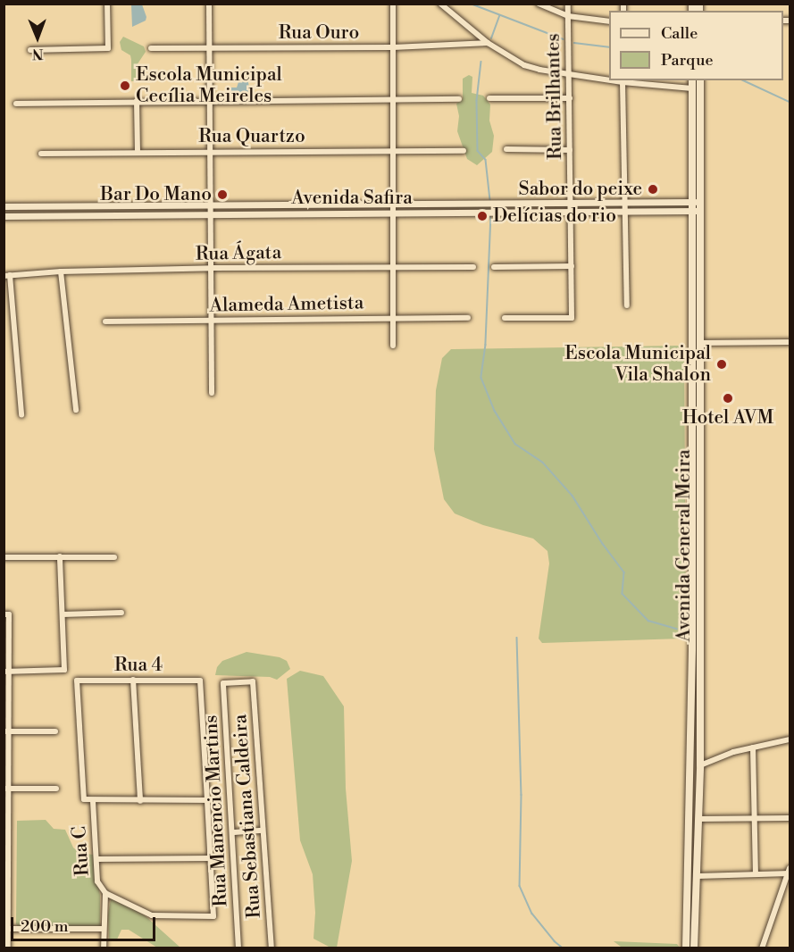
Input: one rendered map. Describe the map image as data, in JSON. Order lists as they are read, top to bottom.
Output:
{
  "streets": {
    "main road": ["Avenida General Meira"],
    "street": [
      "Rua Ouro",
      "Rua Brilhantes",
      "Rua Quartzo",
      "Avenida Safira",
      "Rua Ágata",
      "Alameda Ametista",
      "Rua 4",
      "Rua Manencio Martins",
      "Rua Sebastiana Caldeira",
      "Rua C"
    ]
  },
  "crossings": [
    ["Rua Brilhantes", "Avenida Safira"],
    ["Avenida Safira", "Avenida General Meira"],
    ["Rua 4", "Rua C"],
    ["Rua Manencio Martins", "Rua Sebastiana Caldeira"]
  ],
  "places": [
    "Escola Municipal Cecília Meireles",
    "Sabor do peixe",
    "Bar Do Mano",
    "Delícias do rio",
    "Escola Municipal Vila Shalon",
    "Hotel AVM"
  ],
  "legend": ["Calle", "Parque"],
  "scale_bar": "200 m",
  "north": "bottom"
}
